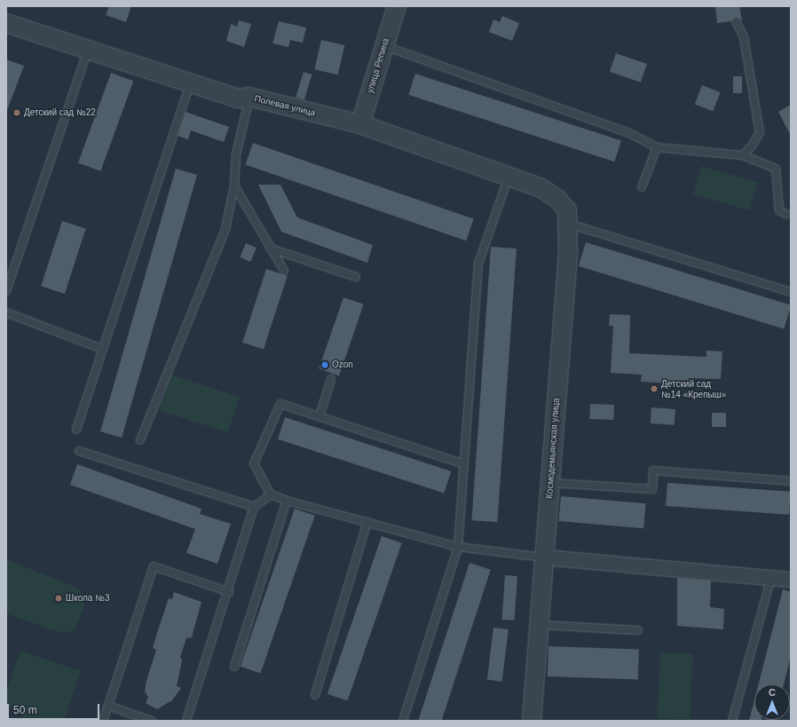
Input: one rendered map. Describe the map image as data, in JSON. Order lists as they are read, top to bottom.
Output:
{
  "streets": {
    "street": ["улица Репина", "Полевая улица", "Космодемьянская улица"]
  },
  "crossings": [
    ["улица Репина", "Полевая улица"],
    ["Полевая улица", "Космодемьянская улица"]
  ],
  "places": [
    "Детский сад №22",
    "Ozon",
    "Детский сад №14 «Крепыш»",
    "Школа №3"
  ],
  "scale_bar": "50 m",
  "north": "top"
}
